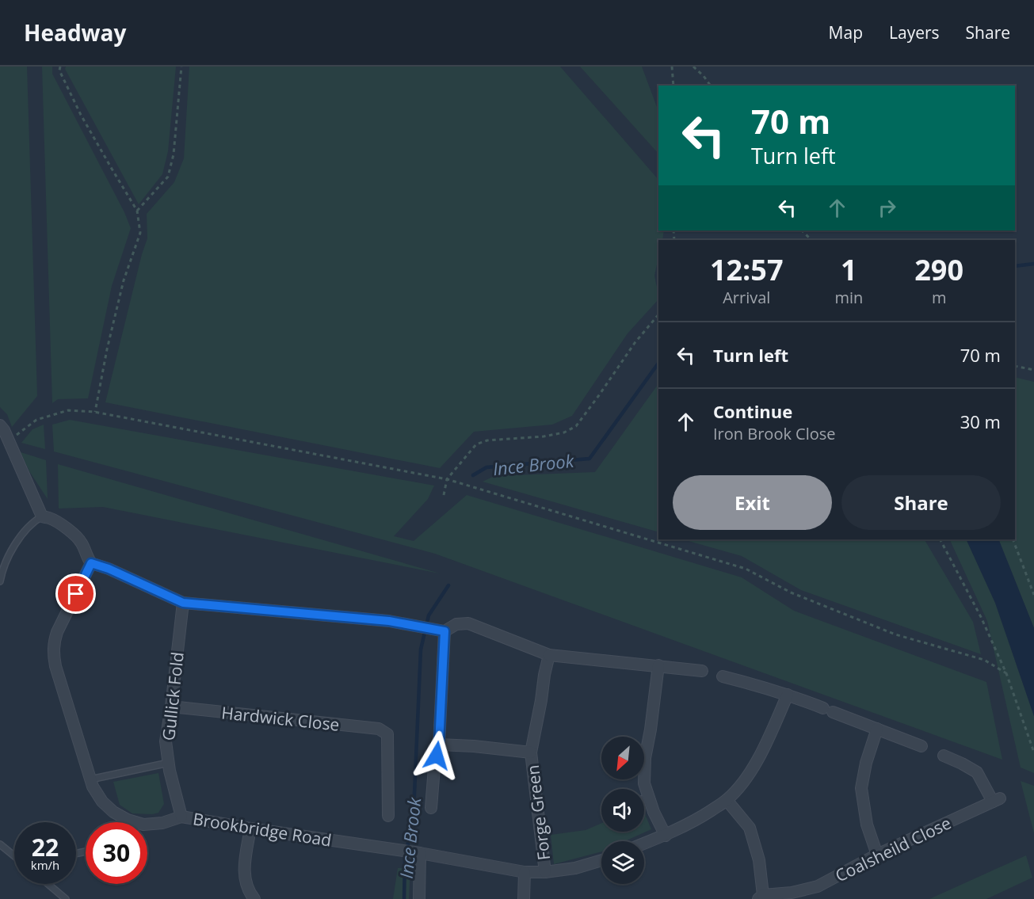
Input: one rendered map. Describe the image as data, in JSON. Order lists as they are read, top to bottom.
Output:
{
  "streets": {
    "street": [
      "Gullick Fold",
      "Hardwick Close",
      "Forge Green",
      "Brookbridge Road",
      "Coalsheild Close"
    ]
  },
  "crossings": [
    ["Gullick Fold", "Hardwick Close"],
    ["Gullick Fold", "Brookbridge Road"],
    ["Forge Green", "Brookbridge Road"]
  ],
  "water": ["Ince Brook"],
  "north": "bottom left",
  "page": {
    "header": "Headway",
    "nav": ["Map", "Layers", "Share"],
    "turn": ["70 m", "Turn left"],
    "eta": [
      "12:57",
      "Arrival",
      "1",
      "min",
      "290",
      "m"
    ],
    "list": [
      {
        "name": "Turn left",
        "value": "70 m"
      },
      {
        "name": "Continue",
        "note": "Iron Brook Close",
        "value": "30 m"
      }
    ],
    "buttons": ["Exit", "Share"],
    "speed": "22 km/h",
    "limit": "30"
  }
}
